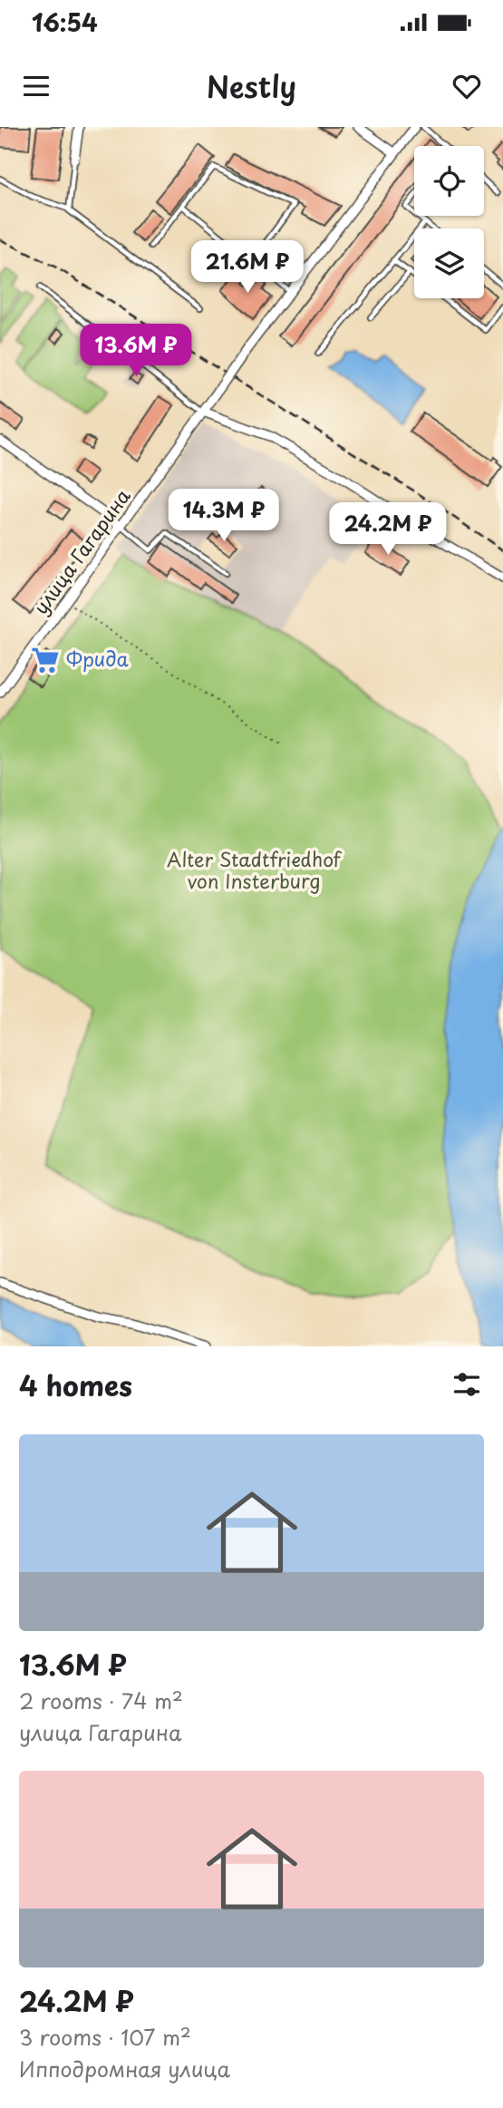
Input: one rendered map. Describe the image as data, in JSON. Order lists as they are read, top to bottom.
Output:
{
  "streets": {
    "street": ["улица Гагарина"]
  },
  "parks": ["Alter Stadtfriedhof von Insterburg"],
  "places": {
    "supermarket": ["Фрида"]
  },
  "page": {
    "status": "16:54",
    "header": "Nestly",
    "price": [
      "21.6M ₽",
      "13.6M ₽",
      "14.3M ₽",
      "24.2M ₽"
    ],
    "heading": "4 homes",
    "list": [
      {
        "name": "13.6M ₽",
        "note": "2 rooms · 74 m² · улица Гагарина"
      },
      {
        "name": "24.2M ₽",
        "note": "3 rooms · 107 m² · Ипподромная улица"
      }
    ]
  }
}
